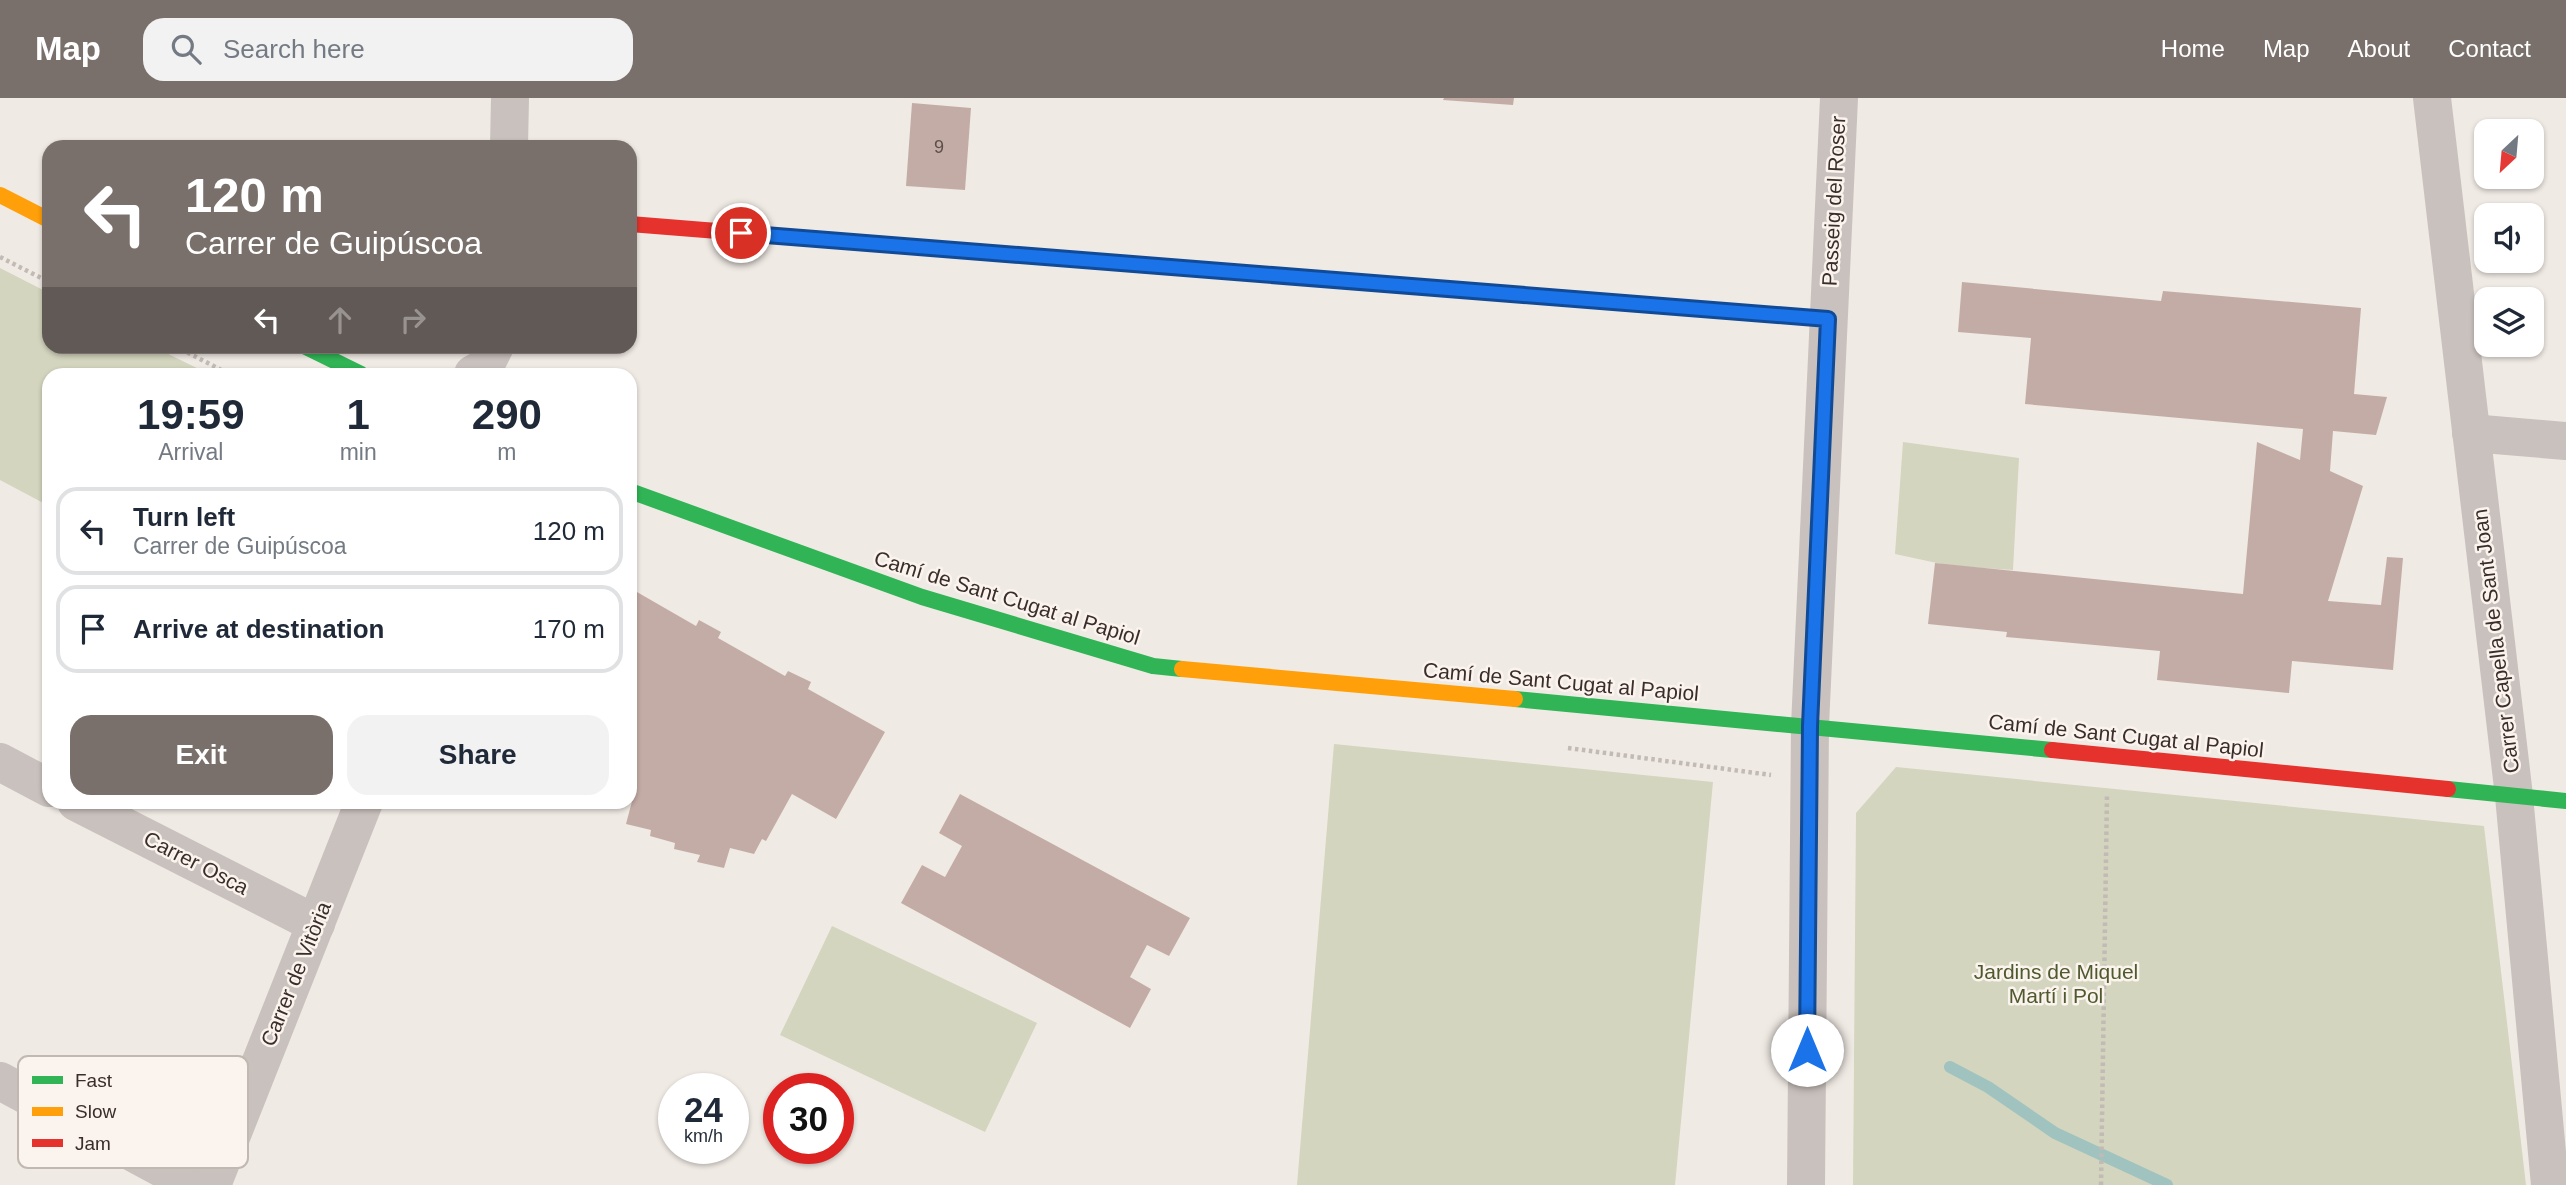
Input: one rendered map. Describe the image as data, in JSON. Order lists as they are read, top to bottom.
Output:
{
  "streets": {
    "street": [
      "Passeig del Roser",
      "Camí de Sant Cugat al Papiol",
      "Carrer Capella de Sant Joan",
      "Carrer Osca",
      "Carrer de Vitòria"
    ]
  },
  "crossings": [
    ["Passeig del Roser", "Camí de Sant Cugat al Papiol"],
    ["Camí de Sant Cugat al Papiol", "Carrer Capella de Sant Joan"],
    ["Carrer Osca", "Carrer de Vitòria"]
  ],
  "parks": ["Jardins de Miquel Martí i Pol"],
  "house_numbers": ["9"],
  "legend": ["Fast", "Slow", "Jam"],
  "north": "bottom left",
  "page": {
    "header": "Map",
    "search": "Search here",
    "nav": [
      "Home",
      "Map",
      "About",
      "Contact"
    ],
    "turn": ["120 m", "Carrer de Guipúscoa"],
    "eta": [
      "19:59",
      "Arrival",
      "1",
      "min",
      "290",
      "m"
    ],
    "list": [
      {
        "name": "Turn left",
        "note": "Carrer de Guipúscoa",
        "value": "120 m"
      },
      {
        "name": "Arrive at destination",
        "value": "170 m"
      }
    ],
    "buttons": ["Exit", "Share"],
    "speed": "24 km/h",
    "limit": "30"
  }
}
